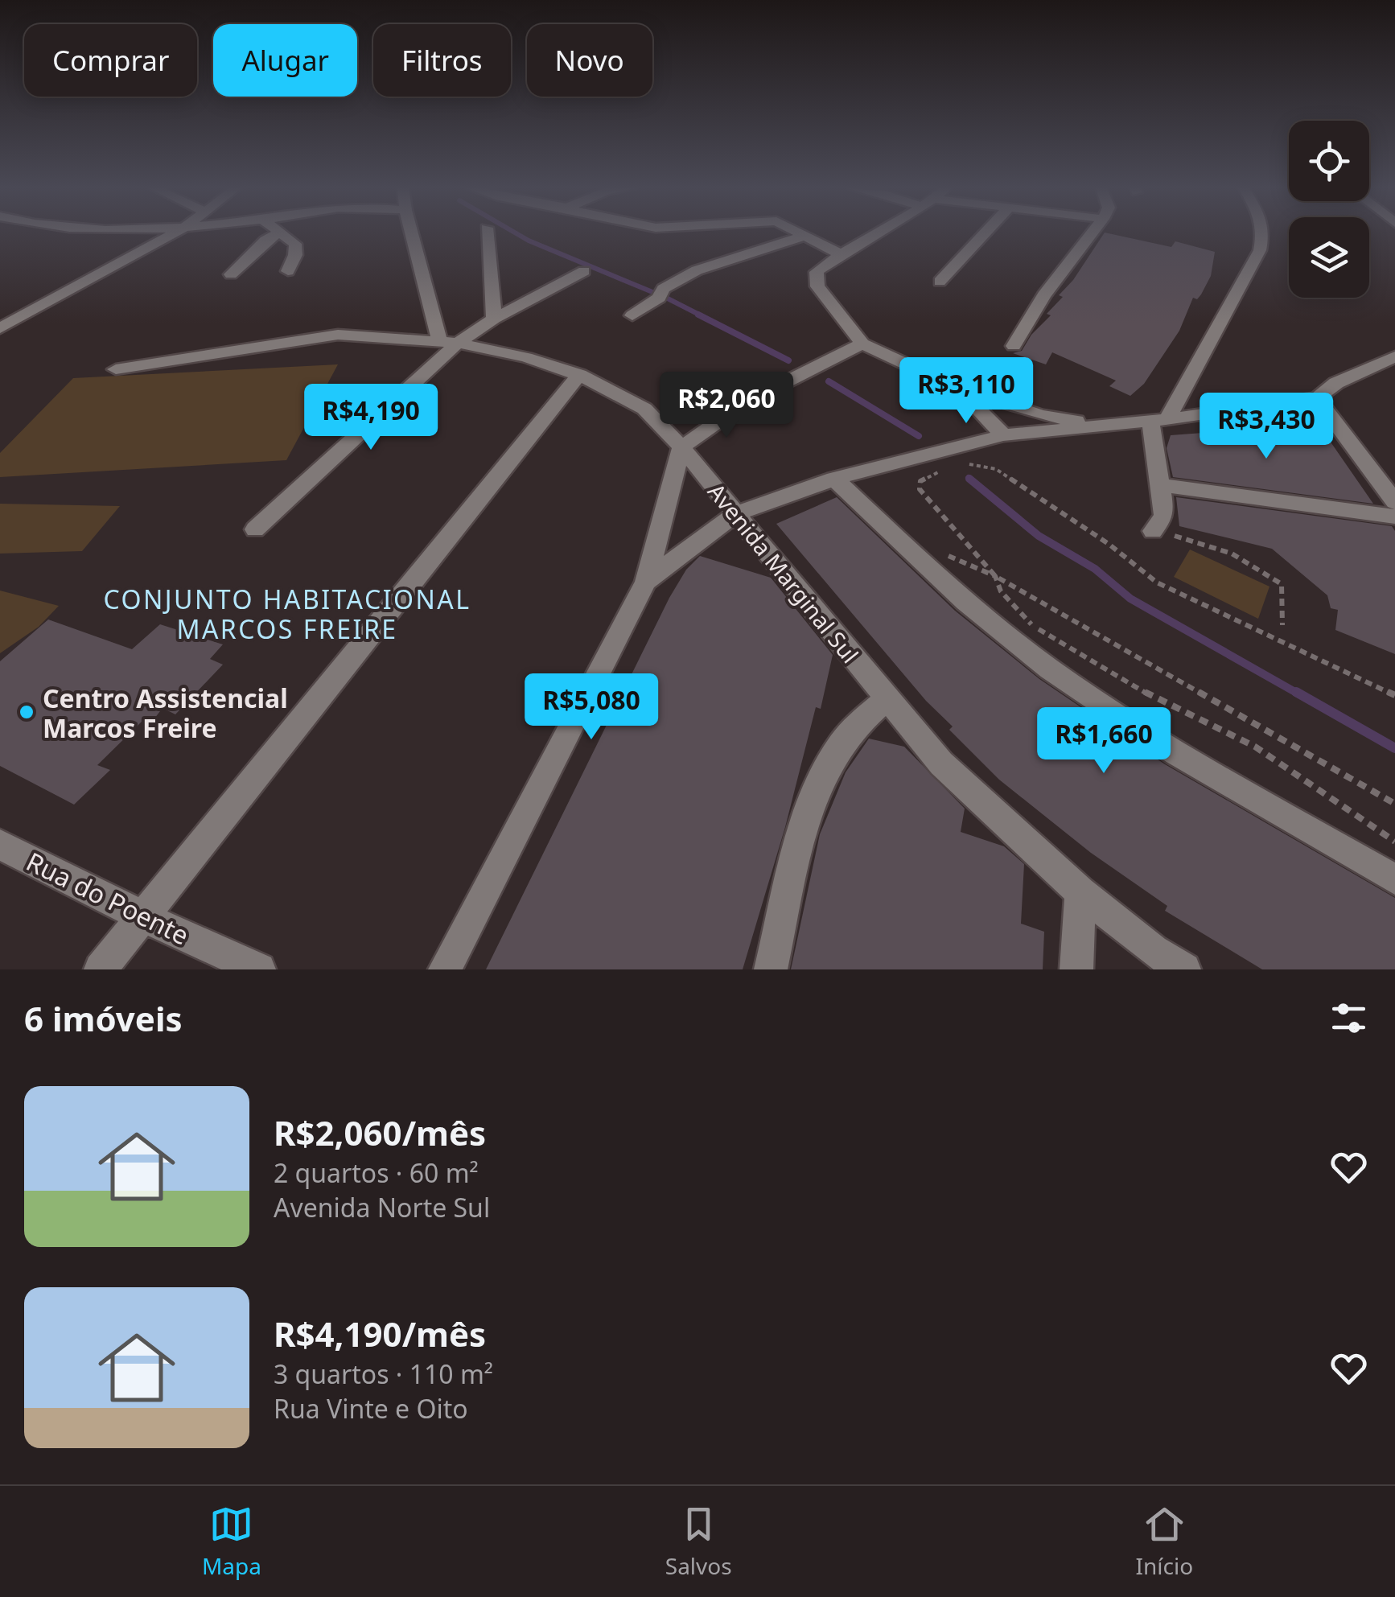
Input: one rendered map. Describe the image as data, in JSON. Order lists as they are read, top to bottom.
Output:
{
  "streets": {
    "street": ["Avenida Marginal Sul", "Rua do Poente"]
  },
  "districts": ["CONJUNTO HABITACIONAL MARCOS FREIRE"],
  "places": ["Centro Assistencial Marcos Freire"],
  "page": {
    "chip": [
      "Comprar",
      "Alugar",
      "Filtros",
      "Novo"
    ],
    "price": [
      "R$3,110",
      "R$2,060",
      "R$4,190",
      "R$3,430",
      "R$5,080",
      "R$1,660"
    ],
    "heading": "6 imóveis",
    "list": [
      {
        "name": "R$2,060/mês",
        "note": "2 quartos · 60 m² · Avenida Norte Sul"
      },
      {
        "name": "R$4,190/mês",
        "note": "3 quartos · 110 m² · Rua Vinte e Oito"
      }
    ],
    "tabs": ["Mapa", "Salvos", "Início"]
  }
}
